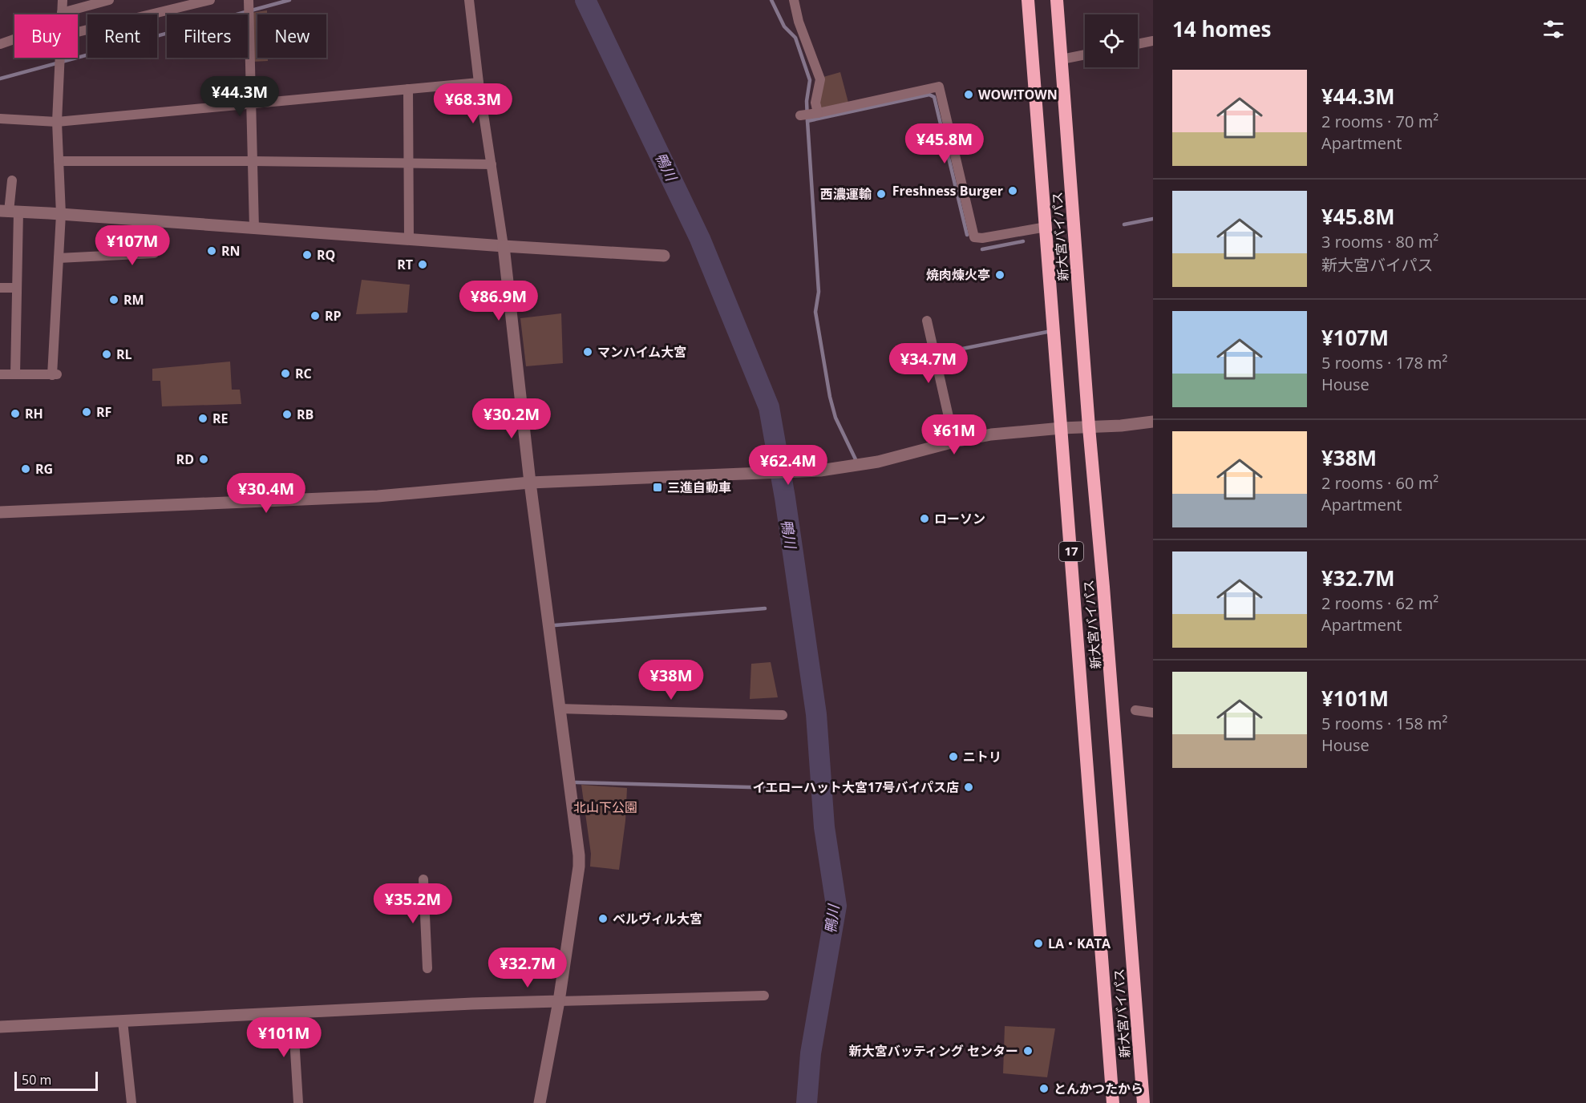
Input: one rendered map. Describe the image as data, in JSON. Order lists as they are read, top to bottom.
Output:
{
  "streets": {
    "highway": ["新大宮バイパス", "17"]
  },
  "water": ["鴨川"],
  "parks": ["北山下公園"],
  "places": {
    "other": [
      "WOW!TOWN",
      "Freshness Burger",
      "西濃運輸",
      "RN",
      "RQ",
      "RT",
      "焼肉煉火亭",
      "RM",
      "RP",
      "マンハイム大宮",
      "RL",
      "RC",
      "RF",
      "RH",
      "RB",
      "RE",
      "RD",
      "RG",
      "ローソン",
      "ニトリ",
      "イエローハット大宮17号バイパス店",
      "ベルヴィル大宮",
      "LA・KATA",
      "新大宮バッティング センター",
      "とんかつたから"
    ],
    "transit": ["三進自動車"]
  },
  "scale_bar": "50 m",
  "page": {
    "heading": "14 homes",
    "chip": [
      "Buy",
      "Rent",
      "Filters",
      "New"
    ],
    "list": [
      {
        "name": "¥44.3M",
        "note": "2 rooms · 70 m² · Apartment"
      },
      {
        "name": "¥45.8M",
        "note": "3 rooms · 80 m² · 新大宮バイパス"
      },
      {
        "name": "¥107M",
        "note": "5 rooms · 178 m² · House"
      },
      {
        "name": "¥38M",
        "note": "2 rooms · 60 m² · Apartment"
      },
      {
        "name": "¥32.7M",
        "note": "2 rooms · 62 m² · Apartment"
      },
      {
        "name": "¥101M",
        "note": "5 rooms · 158 m² · House"
      }
    ],
    "price": [
      "¥44.3M",
      "¥68.3M",
      "¥45.8M",
      "¥107M",
      "¥86.9M",
      "¥34.7M",
      "¥30.2M",
      "¥61M",
      "¥62.4M",
      "¥30.4M",
      "¥38M",
      "¥35.2M",
      "¥32.7M",
      "¥101M"
    ],
    "scale": "50 m"
  }
}
